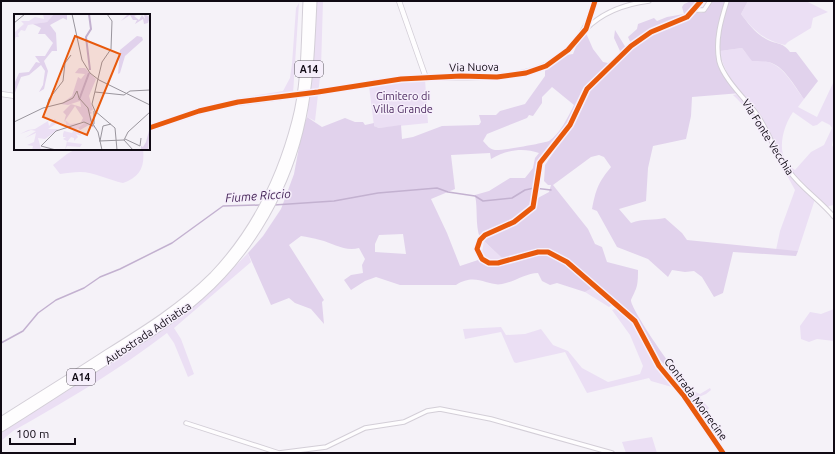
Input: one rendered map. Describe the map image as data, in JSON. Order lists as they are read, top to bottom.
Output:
{
  "streets": {
    "highway": ["A14", "Autostrada Adriatica"],
    "street": ["Via Nuova", "Via Fonte Vecchia", "Contrada Morrecine"]
  },
  "water": ["Fiume Riccio"],
  "parks": ["Cimitero di Villa Grande"],
  "scale_bar": "100 m"
}
